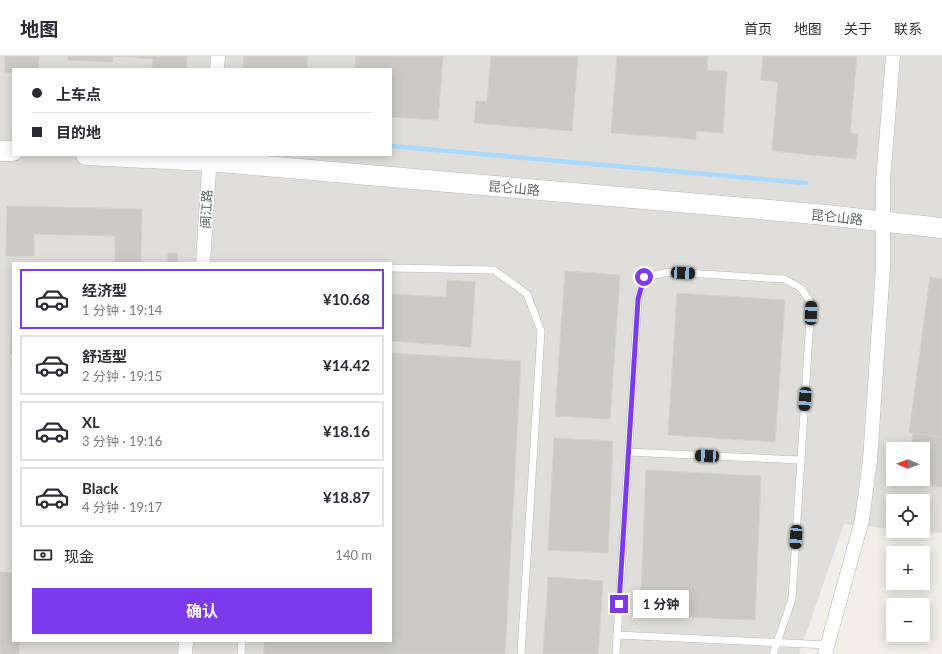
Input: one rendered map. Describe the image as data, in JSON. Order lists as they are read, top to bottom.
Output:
{
  "streets": {
    "main road": ["昆仑山路"],
    "street": ["闽江路"]
  },
  "crossings": [
    ["昆仑山路", "闽江路"]
  ],
  "north": "left",
  "page": {
    "header": "地图",
    "nav": [
      "首页",
      "地图",
      "关于",
      "联系"
    ],
    "banner": ["上车点", "目的地"],
    "list": [
      {
        "name": "经济型",
        "note": "1 分钟 · 19:14",
        "value": "¥10.68"
      },
      {
        "name": "舒适型",
        "note": "2 分钟 · 19:15",
        "value": "¥14.42"
      },
      {
        "name": "XL",
        "note": "3 分钟 · 19:16",
        "value": "¥18.16"
      },
      {
        "name": "Black",
        "note": "4 分钟 · 19:17",
        "value": "¥18.87"
      }
    ],
    "map_buttons": ["+", "−"],
    "pay": ["现金", "140 m"],
    "buttons": "确认",
    "bubble": "1 分钟"
  }
}
